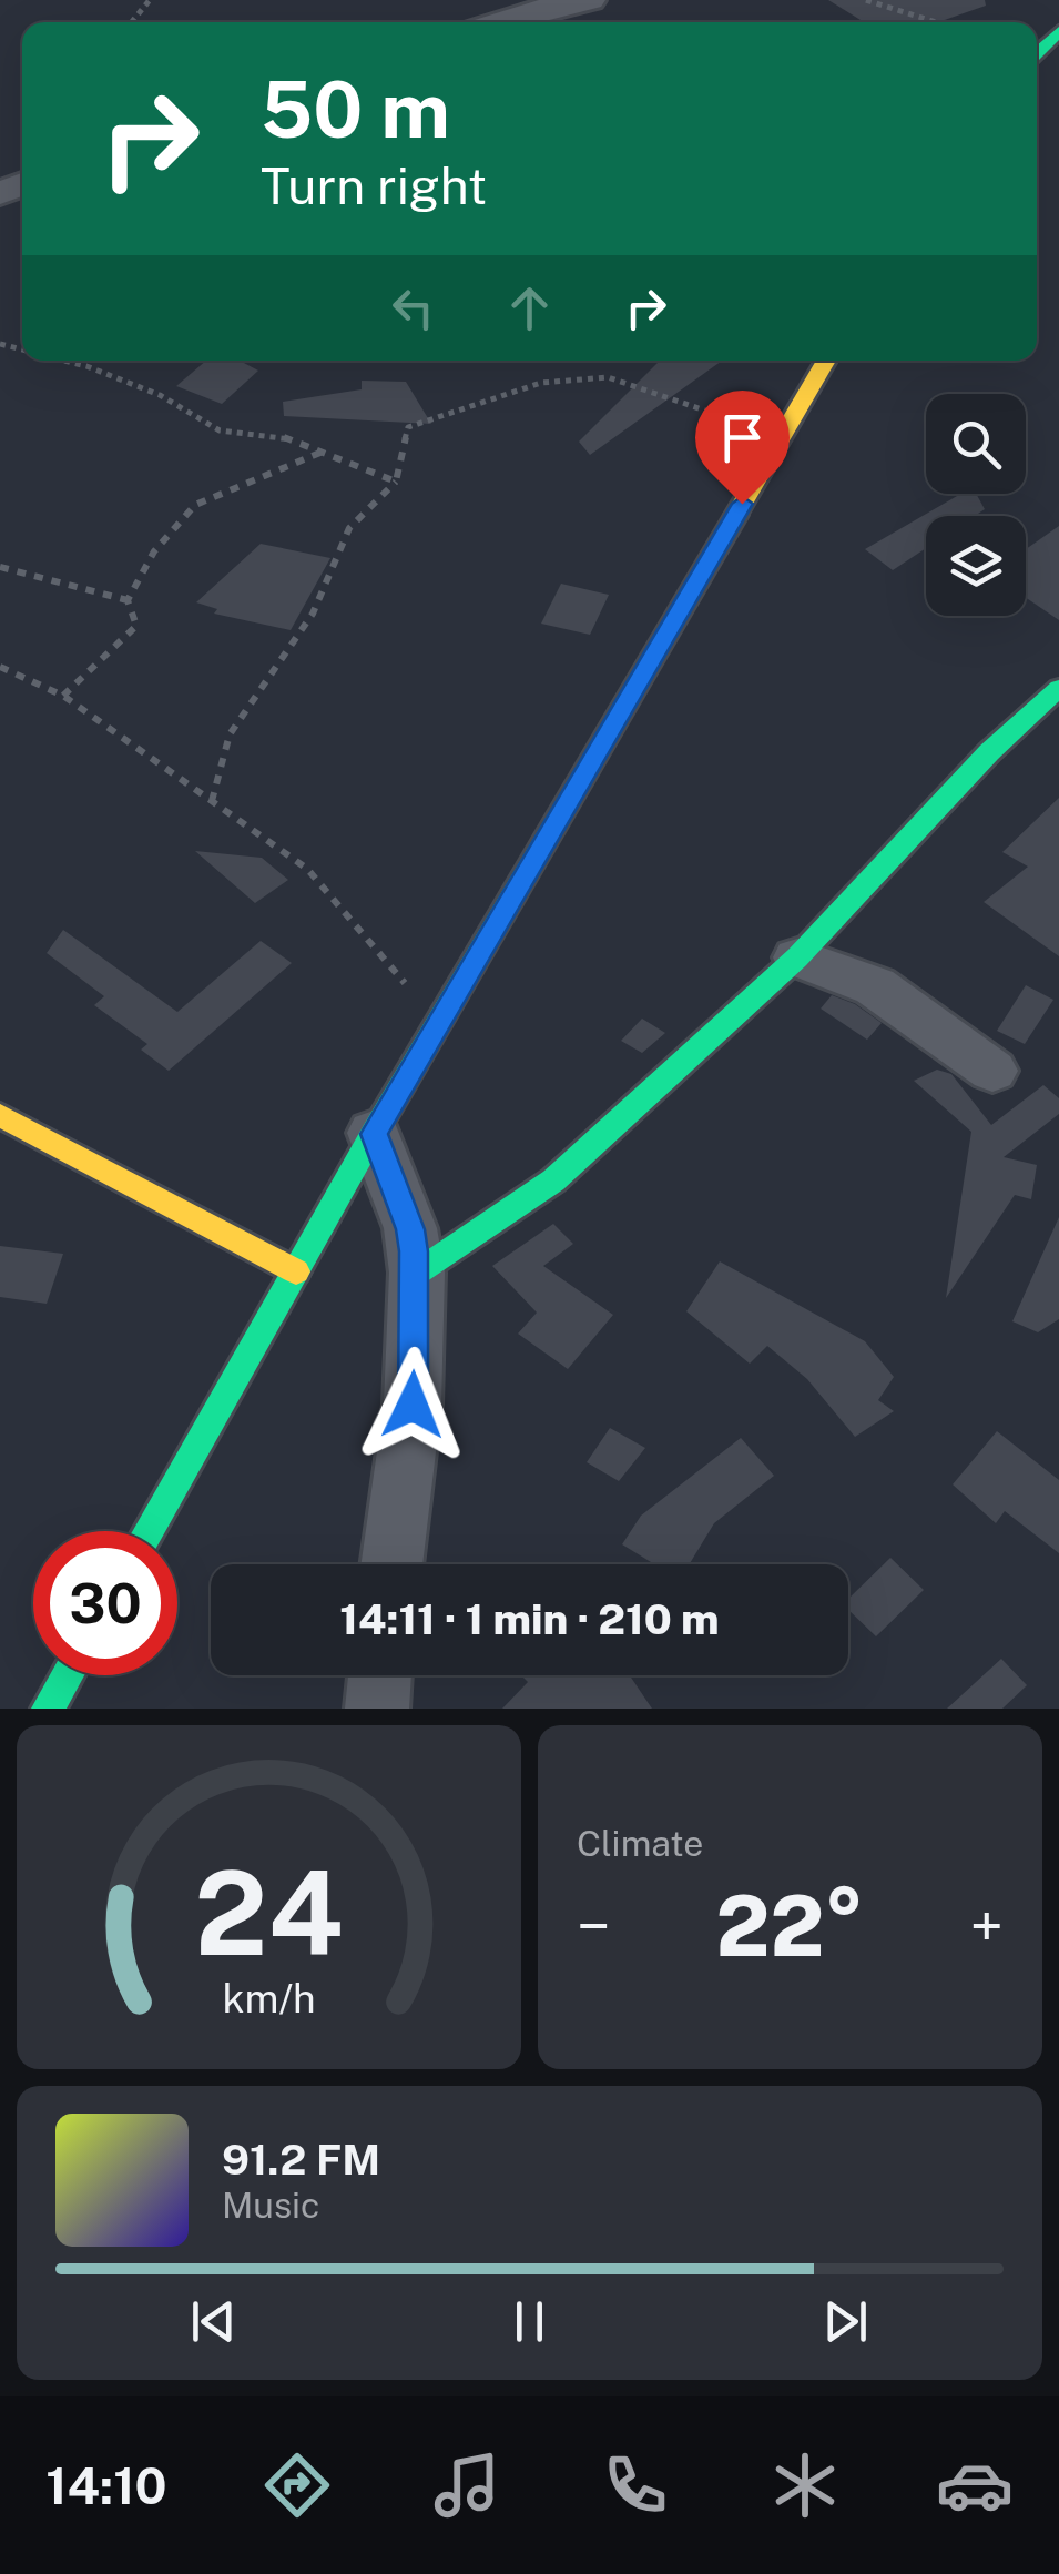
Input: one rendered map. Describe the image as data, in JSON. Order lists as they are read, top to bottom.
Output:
{
  "page": {
    "turn": ["50 m", "Turn right"],
    "limit": "30",
    "trip": "14:11 · 1 min · 210 m",
    "tile": "Climate",
    "heat": ["−", "22°", "+"],
    "song": ["91.2 FM", "Music"],
    "tabs": "14:10",
    "gauge": ["24", "km/h"]
  }
}
